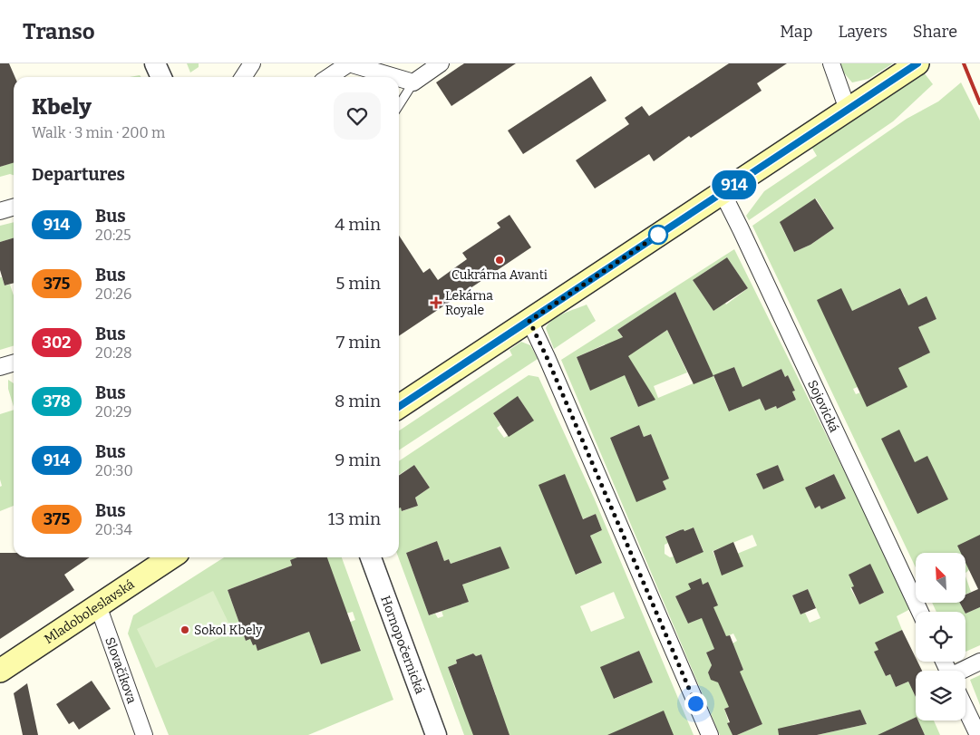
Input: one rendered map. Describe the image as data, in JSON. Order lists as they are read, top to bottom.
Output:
{
  "streets": {
    "main road": ["Mladoboleslavská"],
    "street": ["Sojovická", "Hornopočernická", "Slovačíkova"]
  },
  "crossings": [
    ["Mladoboleslavská", "Slovačíkova"]
  ],
  "places": {
    "other": ["Cukrárna Avanti", "Sokol Kbely"],
    "health": ["Lekárna Royale"]
  },
  "lines": ["bus line 914"],
  "north": "top left",
  "page": {
    "header": "Transo",
    "nav": ["Map", "Layers", "Share"],
    "on_map": "914",
    "heading": [
      ["Kbely", "Walk · 3 min · 200 m"],
      "Departures"
    ],
    "list": [
      {
        "mark": "914",
        "name": "Bus",
        "note": "20:25",
        "value": "4 min"
      },
      {
        "mark": "375",
        "name": "Bus",
        "note": "20:26",
        "value": "5 min"
      },
      {
        "mark": "302",
        "name": "Bus",
        "note": "20:28",
        "value": "7 min"
      },
      {
        "mark": "378",
        "name": "Bus",
        "note": "20:29",
        "value": "8 min"
      },
      {
        "mark": "914",
        "name": "Bus",
        "note": "20:30",
        "value": "9 min"
      },
      {
        "mark": "375",
        "name": "Bus",
        "note": "20:34",
        "value": "13 min"
      }
    ]
  }
}
